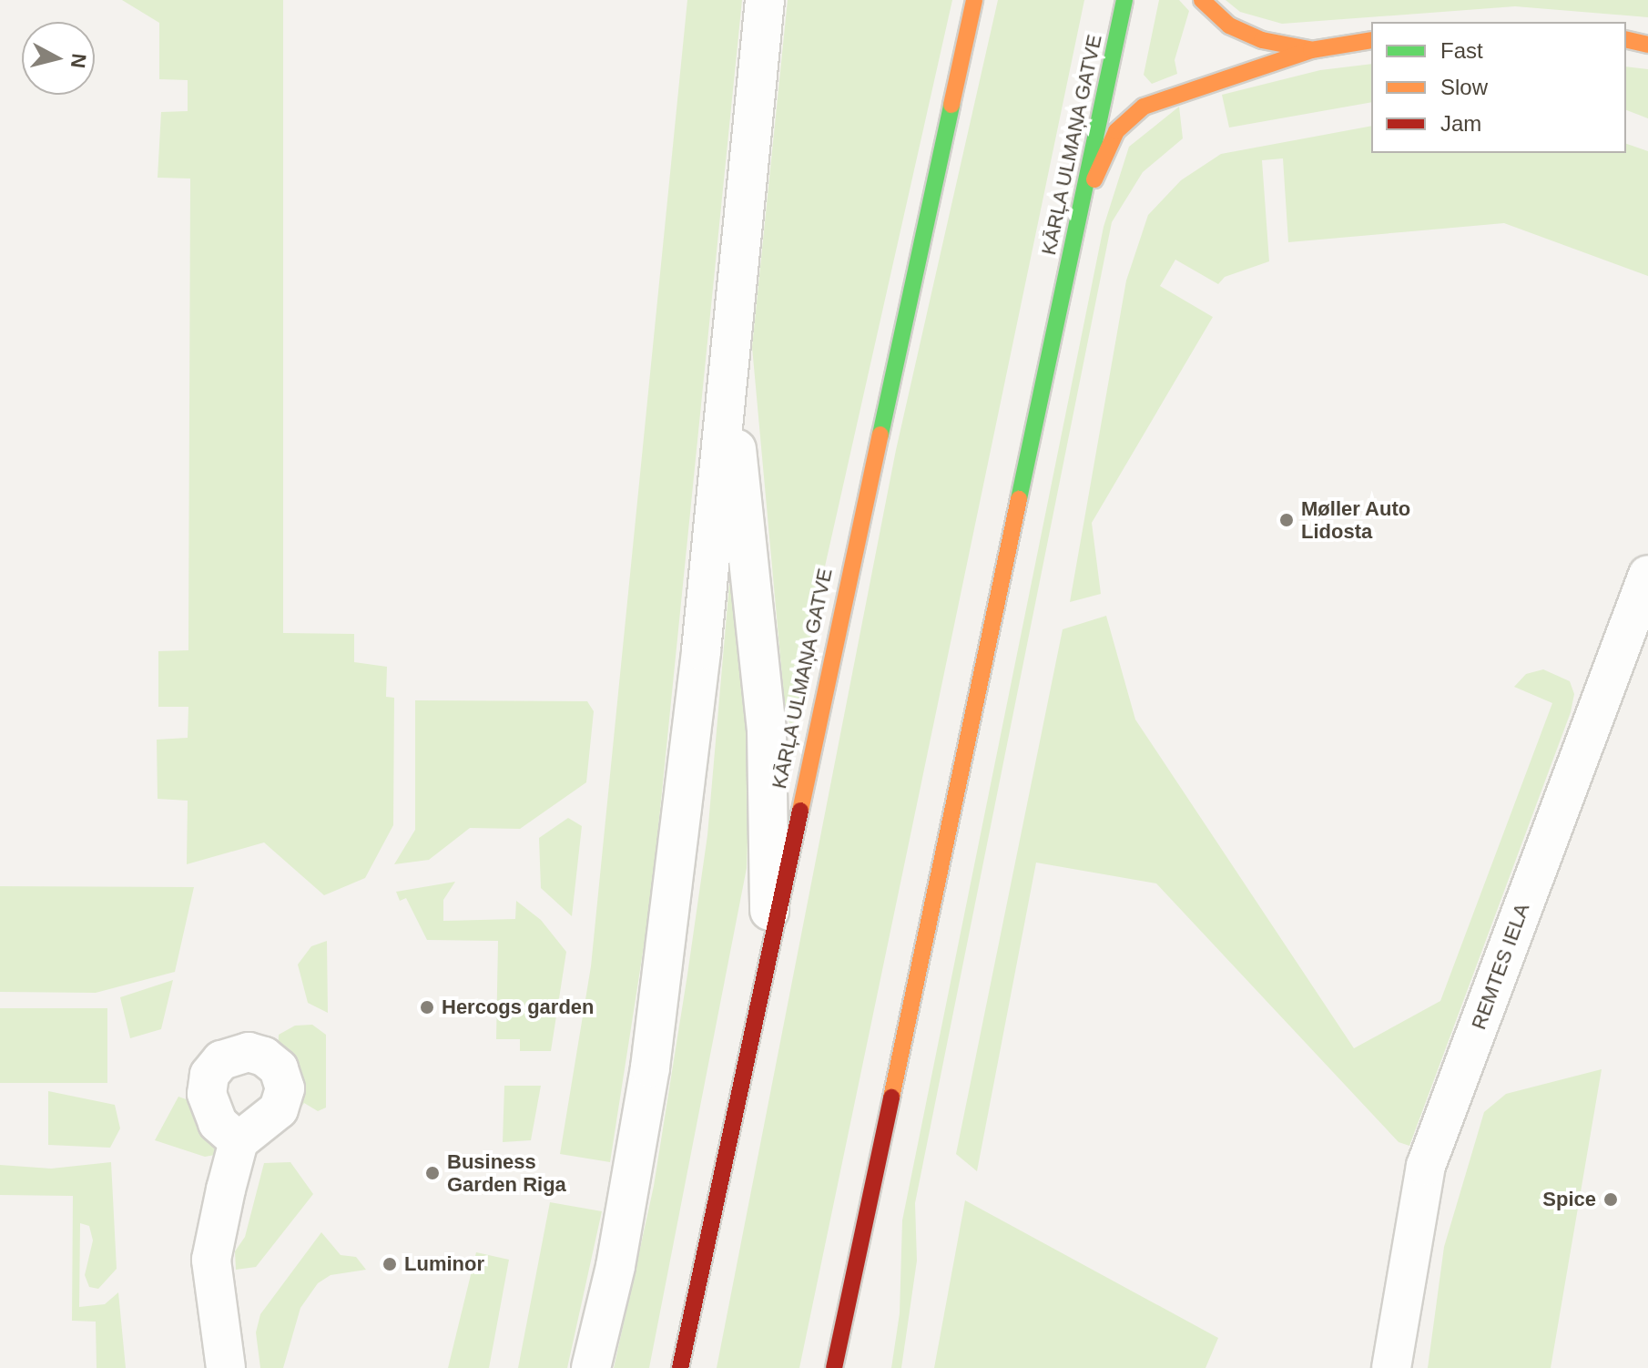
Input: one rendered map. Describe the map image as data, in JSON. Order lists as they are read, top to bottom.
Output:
{
  "streets": {
    "main road": ["KĀRĻA ULMAŅA GATVE"],
    "street": ["REMTES IELA"]
  },
  "places": [
    "Møller Auto Lidosta",
    "Hercogs garden",
    "Business Garden Riga",
    "Spice",
    "Luminor"
  ],
  "legend": ["Fast", "Slow", "Jam"],
  "north": "right"
}
